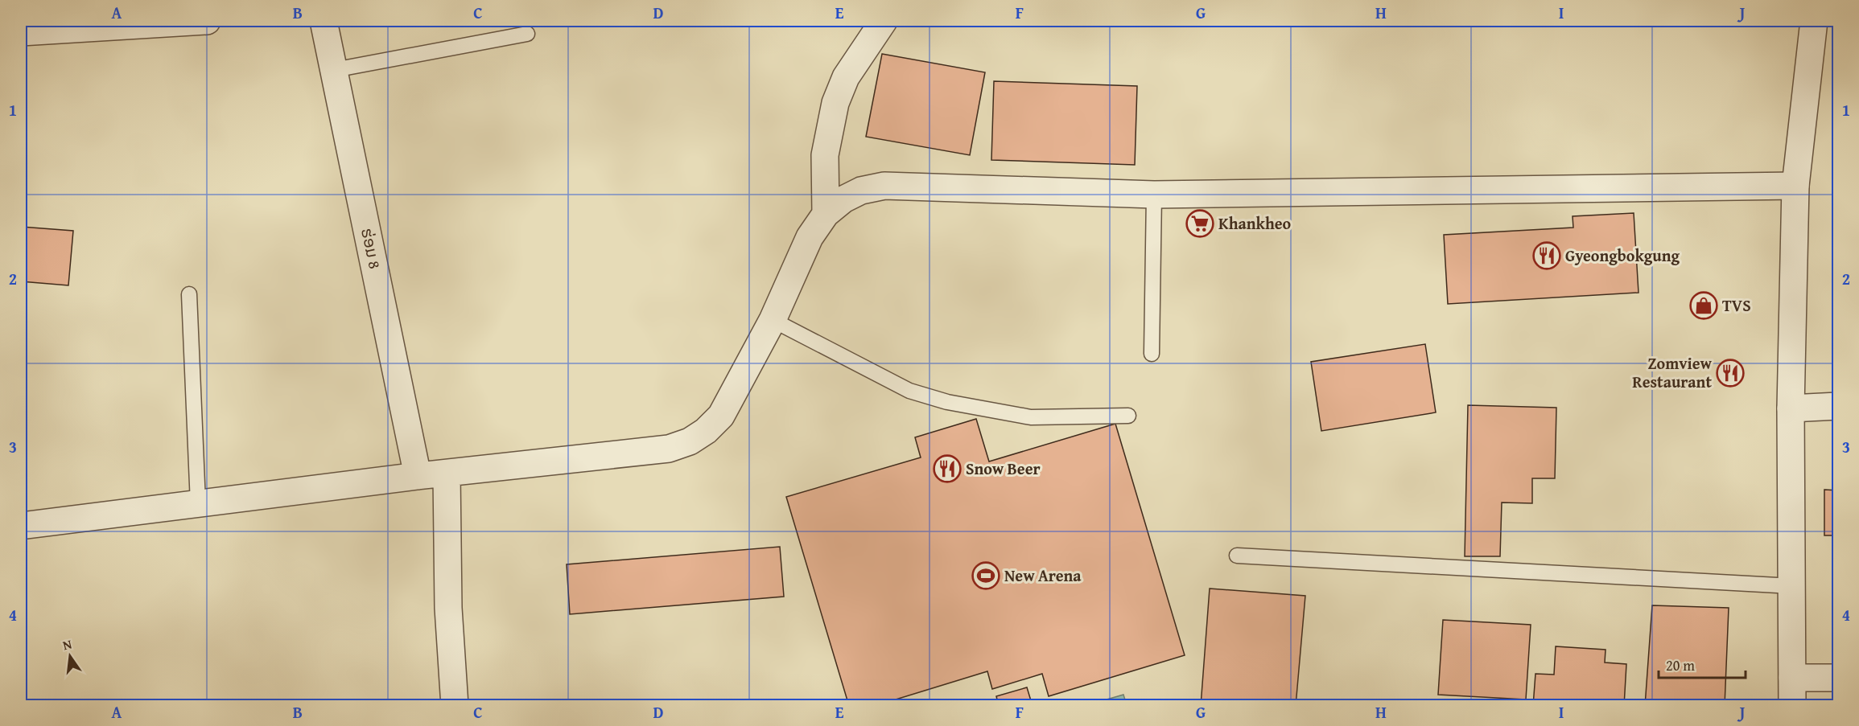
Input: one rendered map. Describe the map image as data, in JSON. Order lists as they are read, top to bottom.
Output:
{
  "streets": {
    "street": ["ຮ່ອມ 8"]
  },
  "places": {
    "supermarket": ["Khankheo"],
    "restaurant": ["Gyeongbokgung", "Zomview Restaurant", "Snow Beer"],
    "shop": ["TVS"],
    "sports": ["New Arena"]
  },
  "scale_bar": "20 m",
  "north": "top",
  "grid": {
    "columns": [
      "A",
      "B",
      "C",
      "D",
      "E",
      "F",
      "G",
      "H",
      "I",
      "J"
    ],
    "rows": [
      "1",
      "2",
      "3",
      "4"
    ]
  }
}
